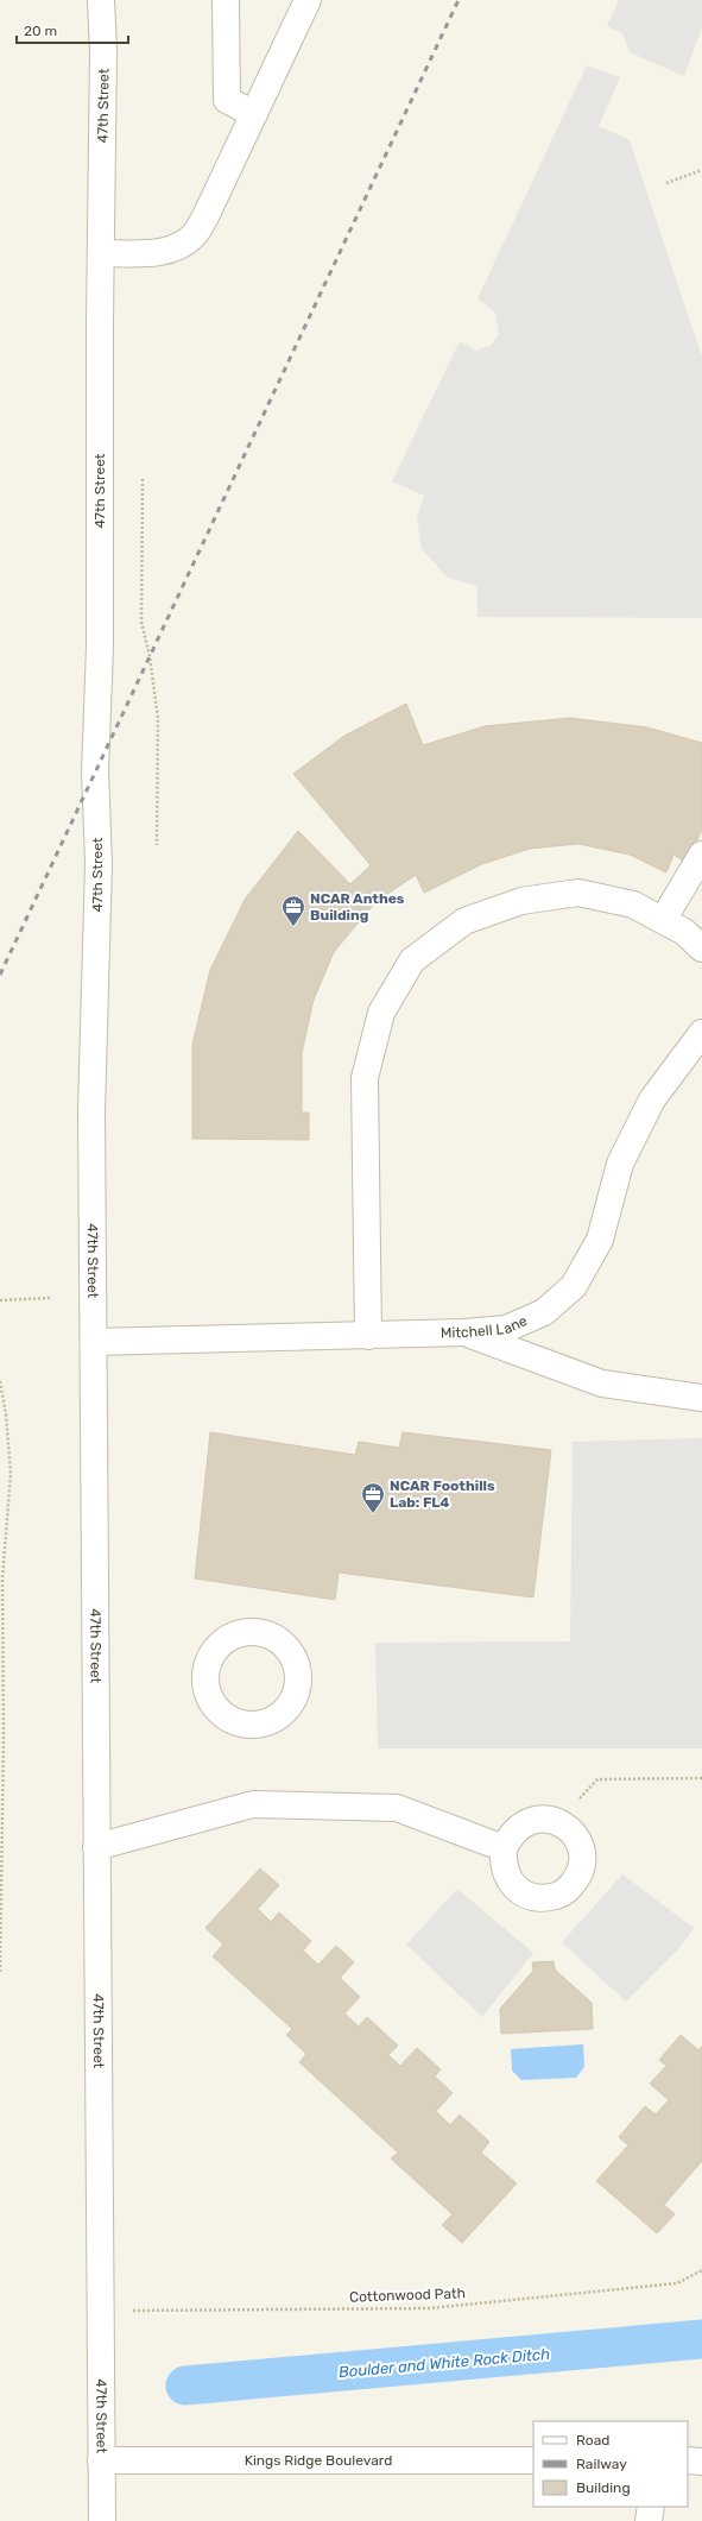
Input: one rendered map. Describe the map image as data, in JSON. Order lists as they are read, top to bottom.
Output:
{
  "streets": {
    "street": ["47th Street", "Mitchell Lane", "Kings Ridge Boulevard"],
    "path": ["Cottonwood Path"]
  },
  "crossings": [
    ["47th Street", "Mitchell Lane"],
    ["47th Street", "Kings Ridge Boulevard"]
  ],
  "water": ["Boulder and White Rock Ditch"],
  "places": {
    "office": ["NCAR Anthes Building", "NCAR Foothills Lab: FL4"]
  },
  "legend": ["Road", "Railway", "Building"],
  "scale_bar": "20 m"
}
